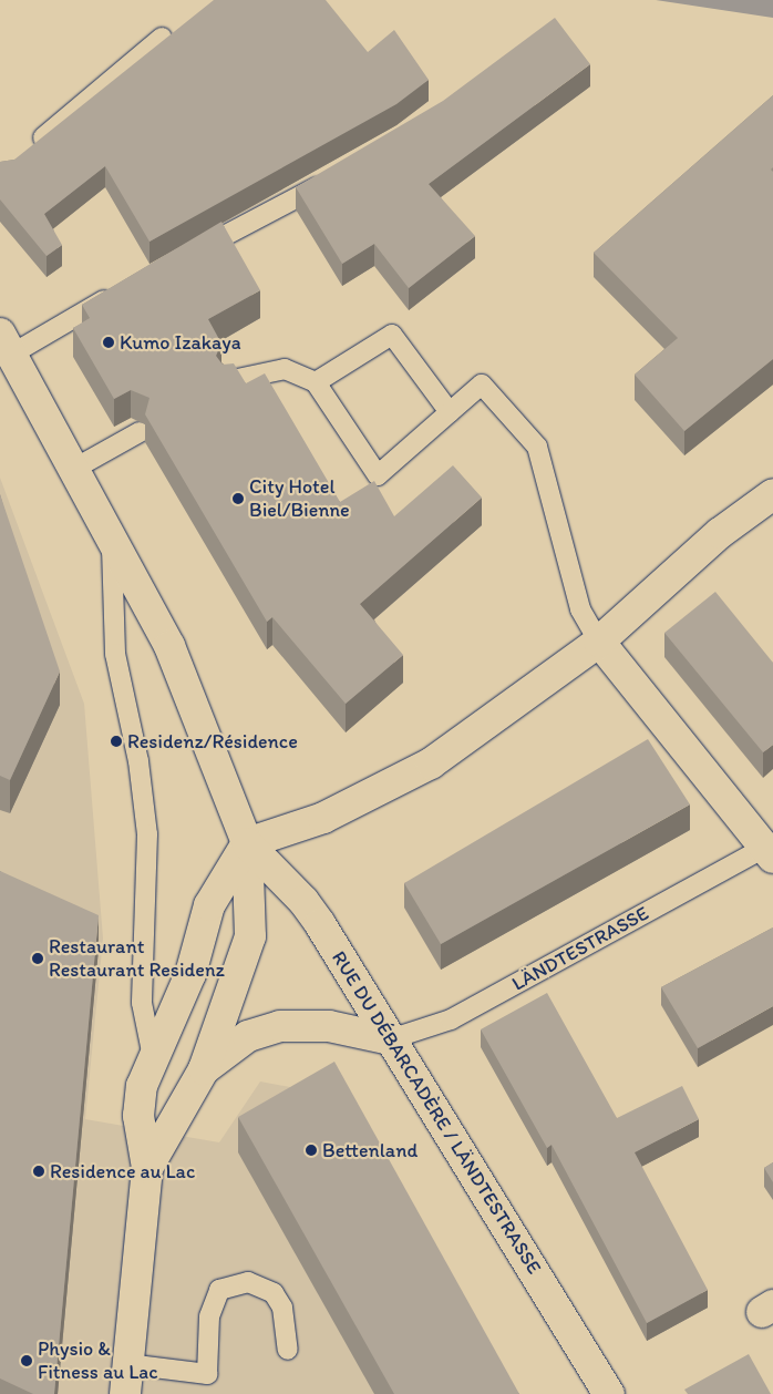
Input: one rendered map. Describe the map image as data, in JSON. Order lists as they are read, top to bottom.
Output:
{
  "streets": {
    "street": ["RUE DU DÉBARCADÈRE / LÄNDTESTRASSE"],
    "lane": ["LÄNDTESTRASSE"]
  },
  "crossings": [
    ["LÄNDTESTRASSE", "RUE DU DÉBARCADÈRE / LÄNDTESTRASSE"]
  ],
  "places": [
    "Kumo Izakaya",
    "City Hotel Biel/Bienne",
    "Residenz/Résidence",
    "Restaurant Restaurant Residenz",
    "Bettenland",
    "Residence au Lac",
    "Physio & Fitness au Lac"
  ]
}
